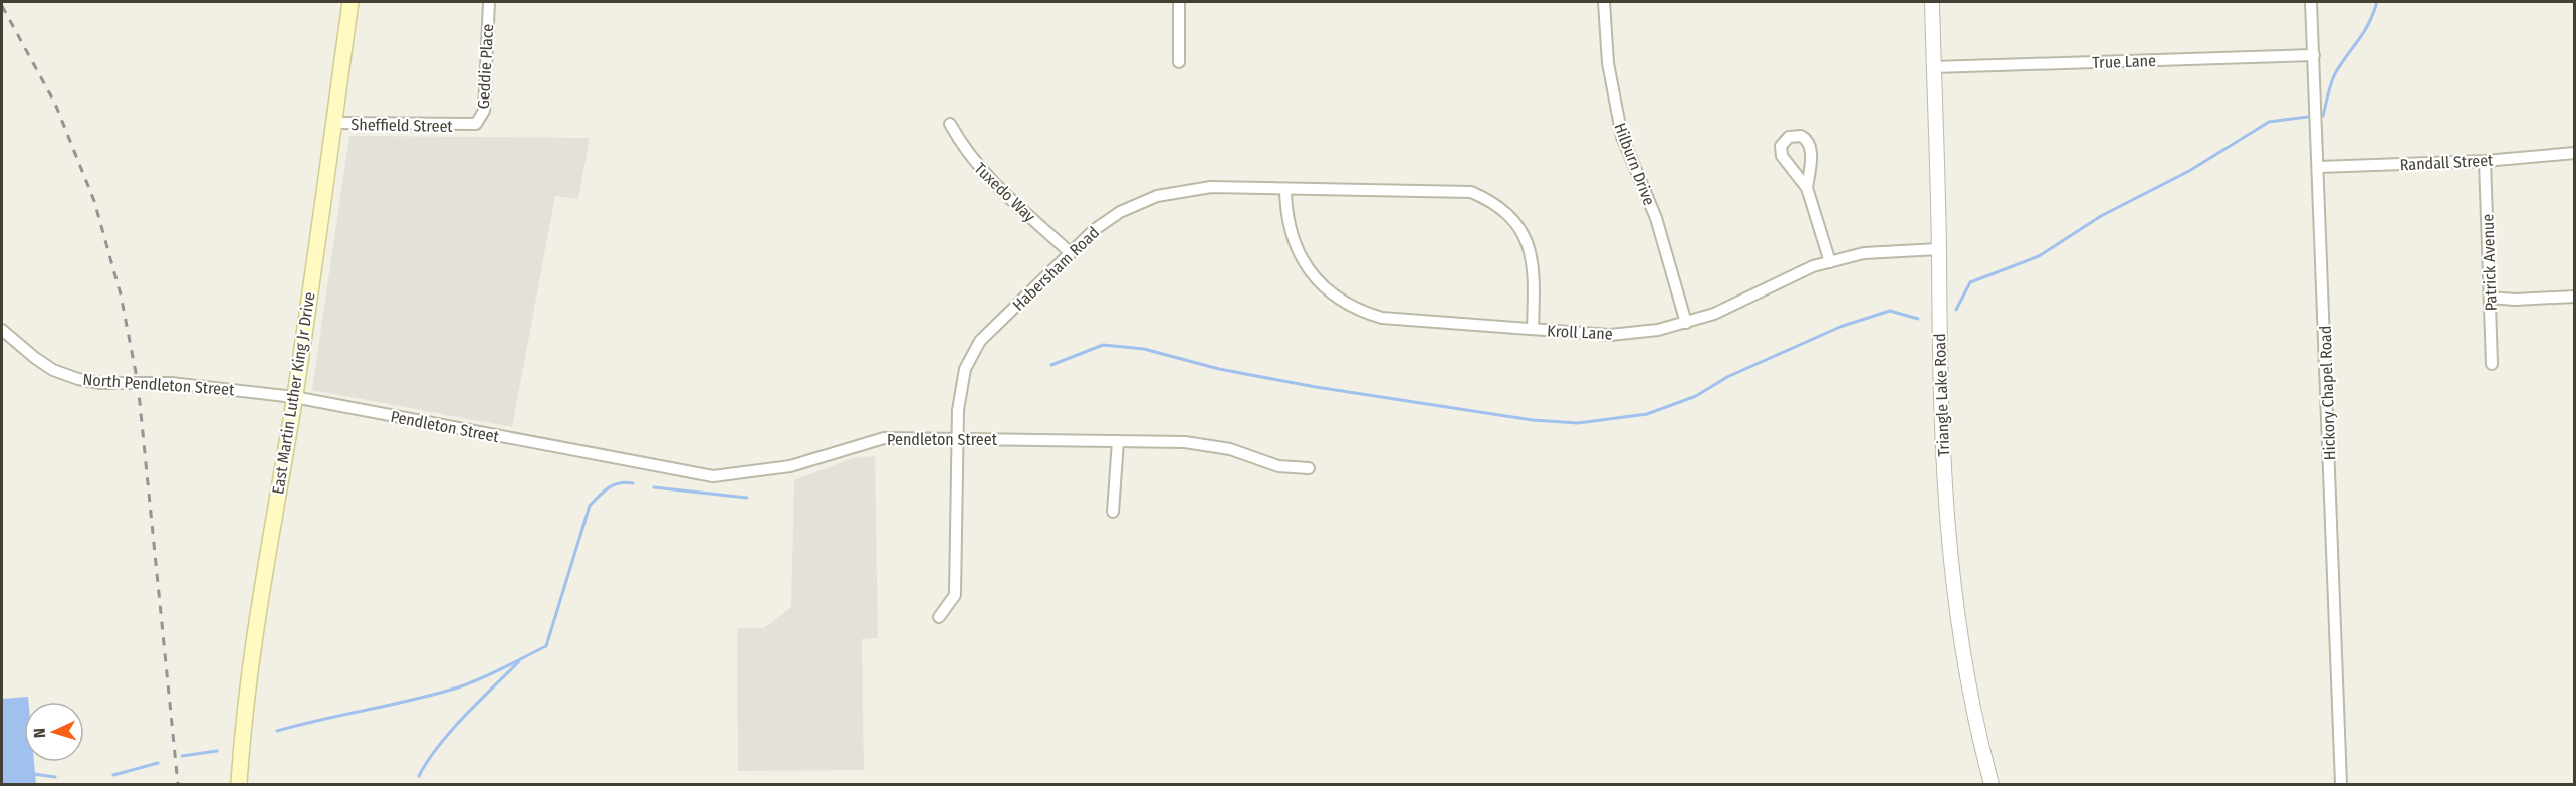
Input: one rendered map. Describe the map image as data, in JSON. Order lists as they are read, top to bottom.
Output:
{
  "streets": {
    "main road": ["East Martin Luther King Jr Drive"],
    "street": [
      "True Lane",
      "Geddie Place",
      "Sheffield Street",
      "Randall Street",
      "Hilburn Drive",
      "Tuxedo Way",
      "Patrick Avenue",
      "Habersham Road",
      "Kroll Lane",
      "North Pendleton Street",
      "Hickory Chapel Road",
      "Triangle Lake Road",
      "Pendleton Street"
    ]
  },
  "crossings": [
    ["True Lane", "Hickory Chapel Road"],
    ["True Lane", "Triangle Lake Road"],
    ["Geddie Place", "Sheffield Street"],
    ["Sheffield Street", "East Martin Luther King Jr Drive"],
    ["Randall Street", "Patrick Avenue"],
    ["Randall Street", "Hickory Chapel Road"],
    ["Hilburn Drive", "Kroll Lane"],
    ["Tuxedo Way", "Habersham Road"],
    ["Habersham Road", "Kroll Lane"],
    ["Habersham Road", "Pendleton Street"],
    ["Kroll Lane", "Triangle Lake Road"],
    ["North Pendleton Street", "East Martin Luther King Jr Drive"],
    ["North Pendleton Street", "Pendleton Street"],
    ["East Martin Luther King Jr Drive", "Pendleton Street"]
  ],
  "north": "left"
}
